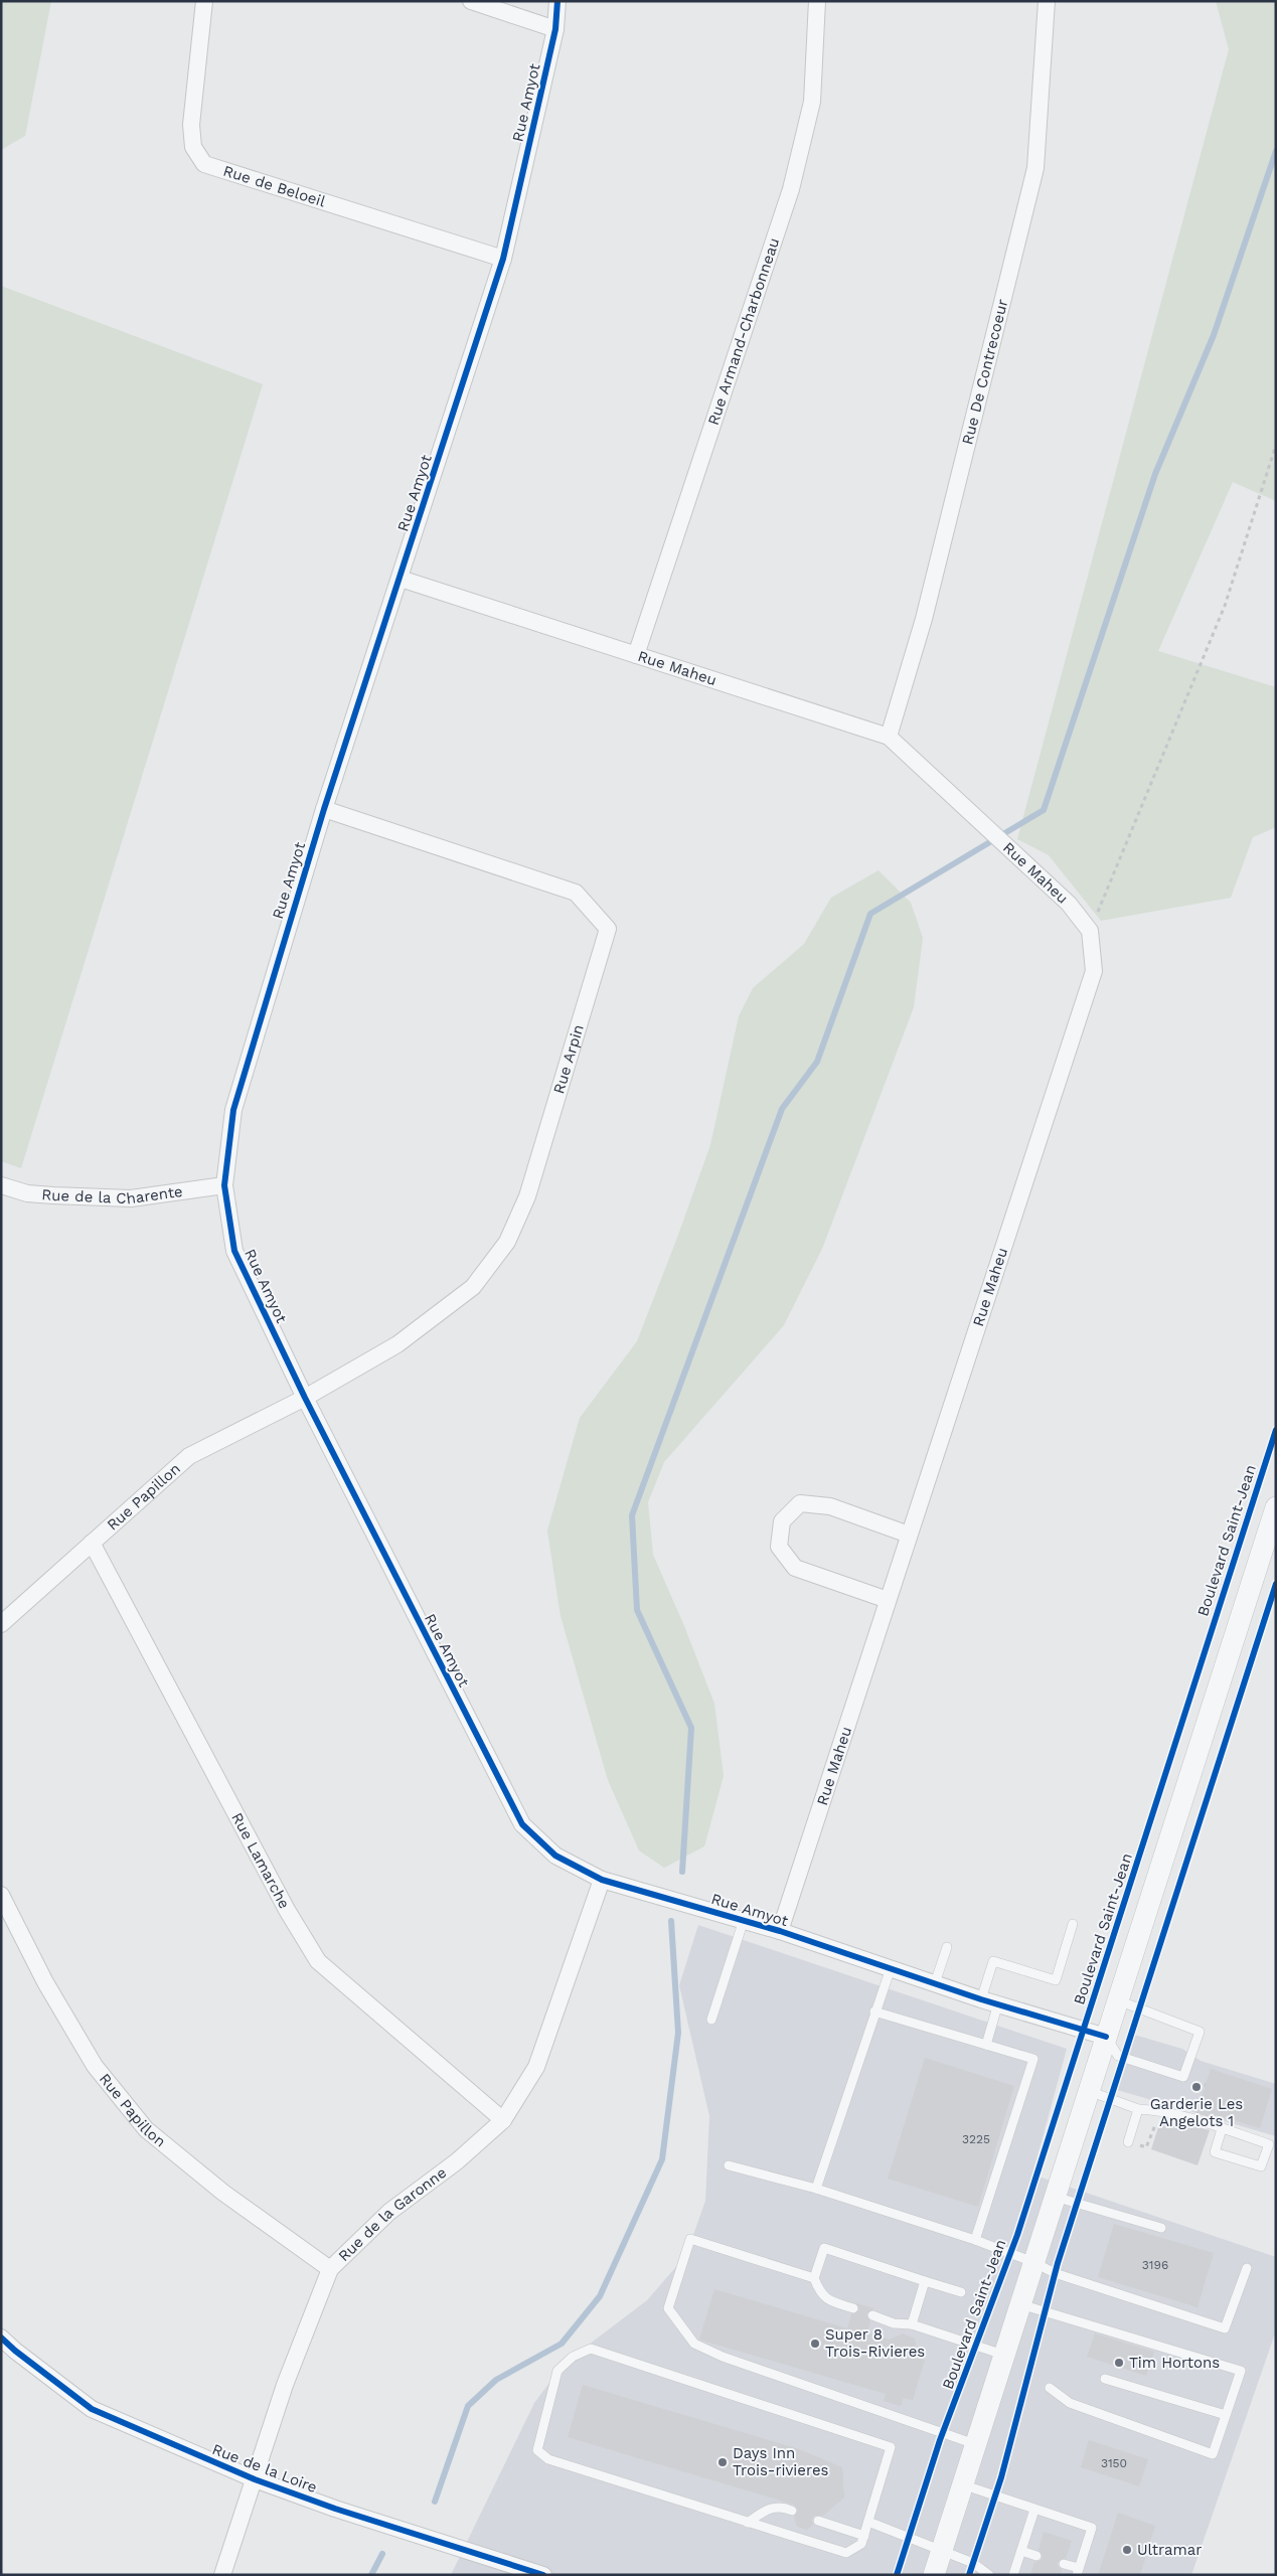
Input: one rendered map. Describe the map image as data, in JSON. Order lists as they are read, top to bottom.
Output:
{
  "streets": {
    "street": [
      "Rue Amyot",
      "Rue de Beloeil",
      "Rue Armand-Charbonneau",
      "Rue De Contrecoeur",
      "Rue Maheu",
      "Rue Arpin",
      "Rue de la Charente",
      "Rue Papillon",
      "Rue Lamarche",
      "Rue de la Garonne",
      "Rue de la Loire"
    ],
    "cycle path": ["Boulevard Saint-Jean"]
  },
  "crossings": [
    ["Rue Amyot", "Rue de Beloeil"],
    ["Rue Amyot", "Rue Maheu"],
    ["Rue Amyot", "Rue Arpin"],
    ["Rue Amyot", "Rue de la Charente"],
    ["Rue Amyot", "Rue Papillon"],
    ["Rue Amyot", "Rue de la Garonne"],
    ["Rue Armand-Charbonneau", "Rue Maheu"],
    ["Rue De Contrecoeur", "Rue Maheu"],
    ["Rue Arpin", "Rue Papillon"],
    ["Rue Papillon", "Rue Lamarche"],
    ["Rue Papillon", "Rue de la Garonne"],
    ["Rue Lamarche", "Rue de la Garonne"],
    ["Rue de la Garonne", "Rue de la Loire"]
  ],
  "places": [
    "Garderie Les Angelots 1",
    "Super 8 Trois-Rivieres",
    "Tim Hortons",
    "Days Inn Trois-rivieres",
    "Ultramar"
  ],
  "house_numbers": ["3225", "3196", "3150"]
}
